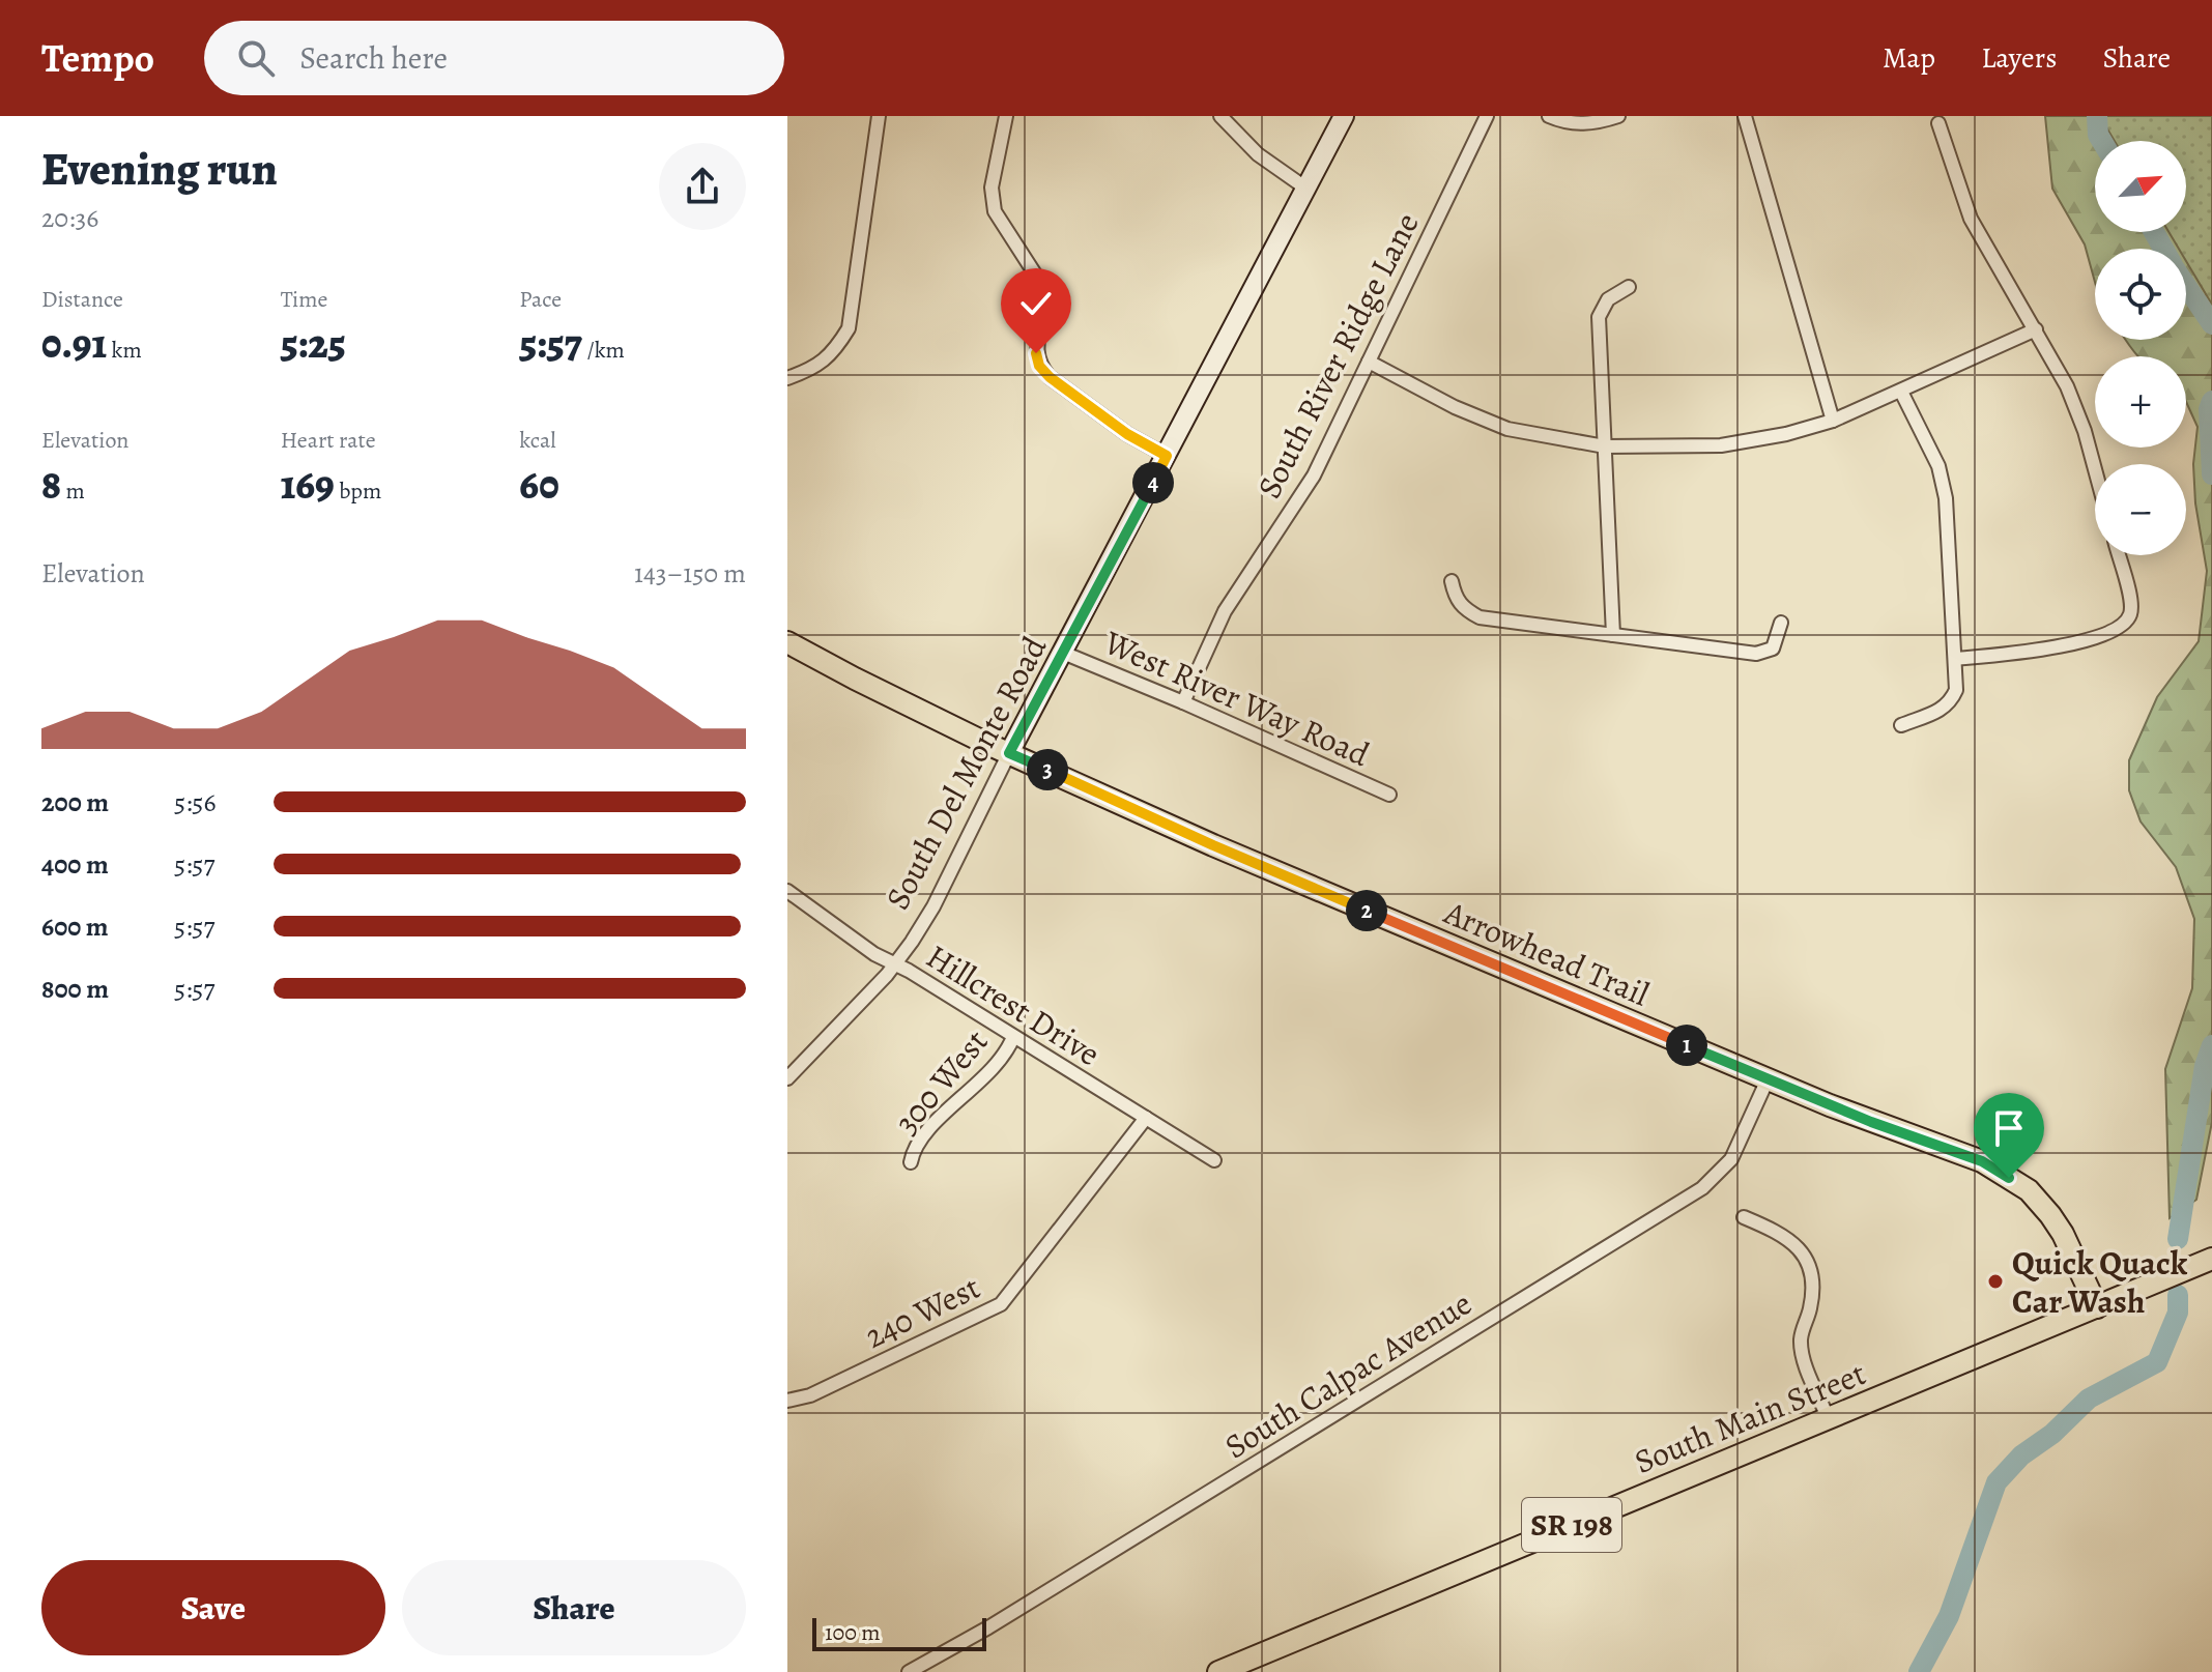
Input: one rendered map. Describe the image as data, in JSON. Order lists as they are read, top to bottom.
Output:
{
  "streets": {
    "main road": ["Arrowhead Trail", "South Main Street", "SR 198"],
    "street": [
      "South River Ridge Lane",
      "West River Way Road",
      "South Del Monte Road",
      "Hillcrest Drive",
      "300 West",
      "240 West",
      "South Calpac Avenue"
    ]
  },
  "crossings": [
    ["South River Ridge Lane", "West River Way Road"],
    ["West River Way Road", "South Del Monte Road"],
    ["South Del Monte Road", "Arrowhead Trail"],
    ["South Del Monte Road", "Hillcrest Drive"],
    ["Arrowhead Trail", "South Calpac Avenue"],
    ["Arrowhead Trail", "South Main Street"],
    ["Hillcrest Drive", "300 West"],
    ["Hillcrest Drive", "240 West"]
  ],
  "places": ["Quick Quack Car Wash"],
  "scale_bar": "100 m",
  "north": "top right",
  "page": {
    "header": "Tempo",
    "search": "Search here",
    "nav": ["Map", "Layers", "Share"],
    "heading": ["Evening run", "20:36"],
    "map_buttons": ["+", "−"],
    "stats": [
      ["Distance", "0.91 km"],
      ["Time", "5:25"],
      ["Pace", "5:57 /km"],
      ["Elevation", "8 m"],
      ["Heart rate", "169 bpm"],
      ["kcal", "60"]
    ],
    "pins": [
      "4",
      "3",
      "2",
      "1"
    ],
    "chart": ["Elevation", "143–150 m"],
    "list": [
      {
        "name": "200 m",
        "note": "5:56"
      },
      {
        "name": "400 m",
        "note": "5:57"
      },
      {
        "name": "600 m",
        "note": "5:57"
      },
      {
        "name": "800 m",
        "note": "5:57"
      }
    ],
    "buttons": ["Save", "Share"],
    "scale": "100 m"
  }
}
